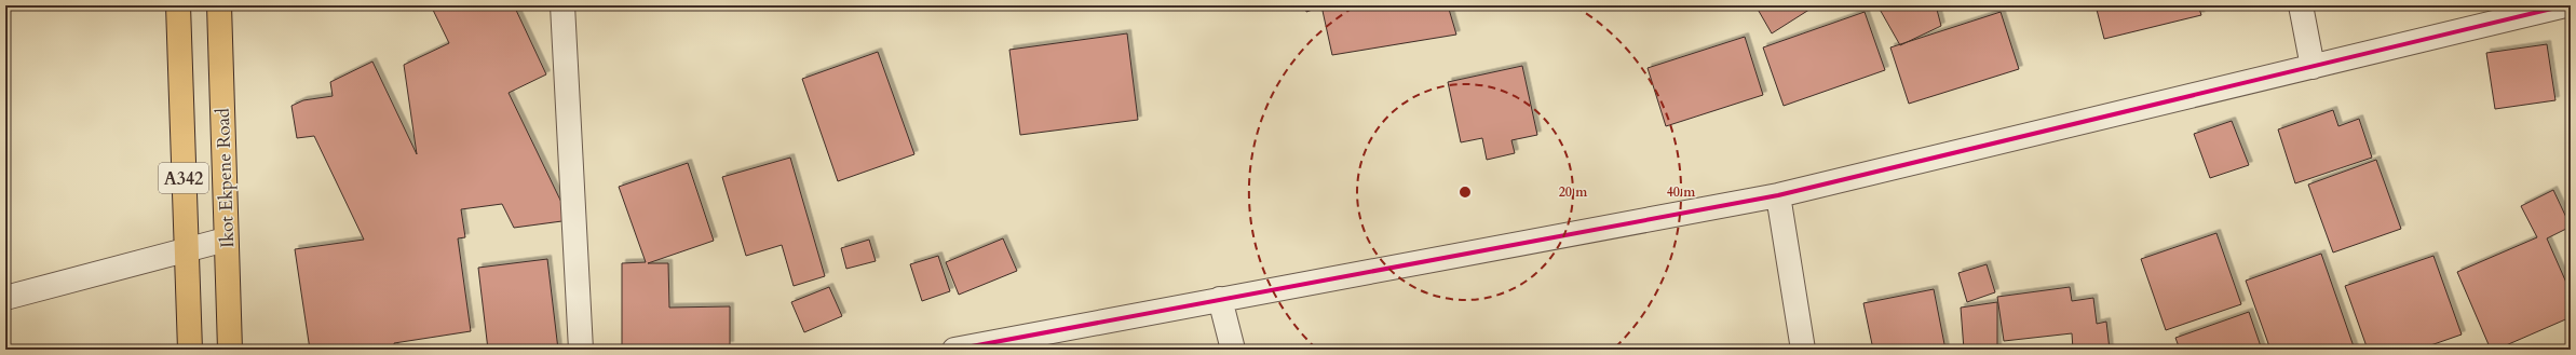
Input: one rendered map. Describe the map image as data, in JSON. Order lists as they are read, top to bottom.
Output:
{
  "streets": {
    "highway": ["A342", "Ikot Ekpene Road"]
  },
  "rings": ["20 m", "40 m"]
}
